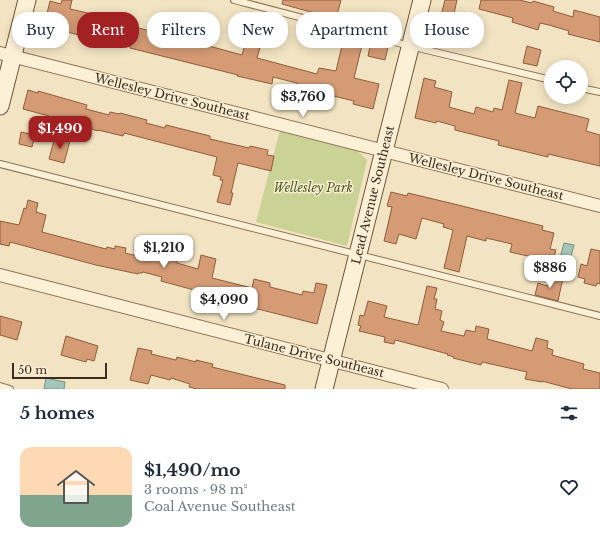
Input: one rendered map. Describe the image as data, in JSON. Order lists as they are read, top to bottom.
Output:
{
  "streets": {
    "main road": ["Lead Avenue Southeast"],
    "street": ["Wellesley Drive Southeast", "Tulane Drive Southeast"]
  },
  "crossings": [
    ["Wellesley Drive Southeast", "Lead Avenue Southeast"],
    ["Lead Avenue Southeast", "Tulane Drive Southeast"]
  ],
  "parks": ["Wellesley Park"],
  "scale_bar": "50 m",
  "page": {
    "chip": [
      "Buy",
      "Rent",
      "Filters",
      "New",
      "Apartment",
      "House"
    ],
    "price": [
      "$3,760",
      "$1,490",
      "$1,210",
      "$886",
      "$4,090"
    ],
    "scale": "50 m",
    "heading": "5 homes",
    "list": [
      {
        "name": "$1,490/mo",
        "note": "3 rooms · 98 m² · Coal Avenue Southeast"
      }
    ]
  }
}
